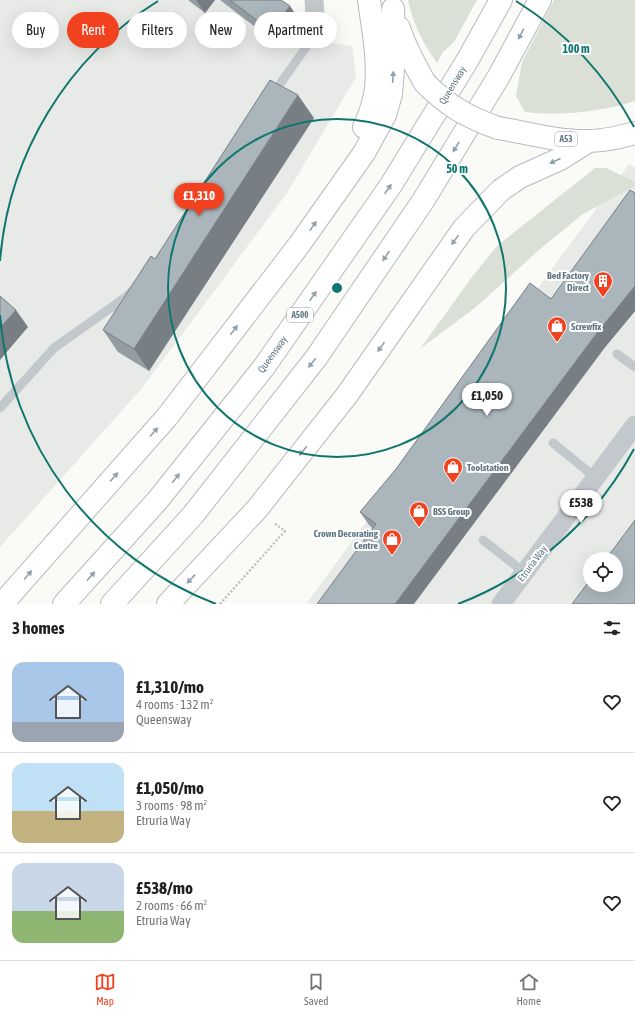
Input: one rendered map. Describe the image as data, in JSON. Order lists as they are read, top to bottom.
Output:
{
  "streets": {
    "highway": ["Queensway", "A53", "A500"],
    "street": ["Etruria Way"]
  },
  "places": {
    "building": ["Bed Factory Direct"],
    "shop": [
      "Screwfix",
      "Toolstation",
      "BSS Group",
      "Crown Decorating Centre"
    ]
  },
  "page": {
    "chip": [
      "Buy",
      "Rent",
      "Filters",
      "New",
      "Apartment"
    ],
    "price": ["£1,310", "£1,050", "£538"],
    "heading": "3 homes",
    "list": [
      {
        "name": "£1,310/mo",
        "note": "4 rooms · 132 m² · Queensway"
      },
      {
        "name": "£1,050/mo",
        "note": "3 rooms · 98 m² · Etruria Way"
      },
      {
        "name": "£538/mo",
        "note": "2 rooms · 66 m² · Etruria Way"
      }
    ],
    "tabs": ["Map", "Saved", "Home"]
  },
  "rings": ["100 m", "50 m"]
}
